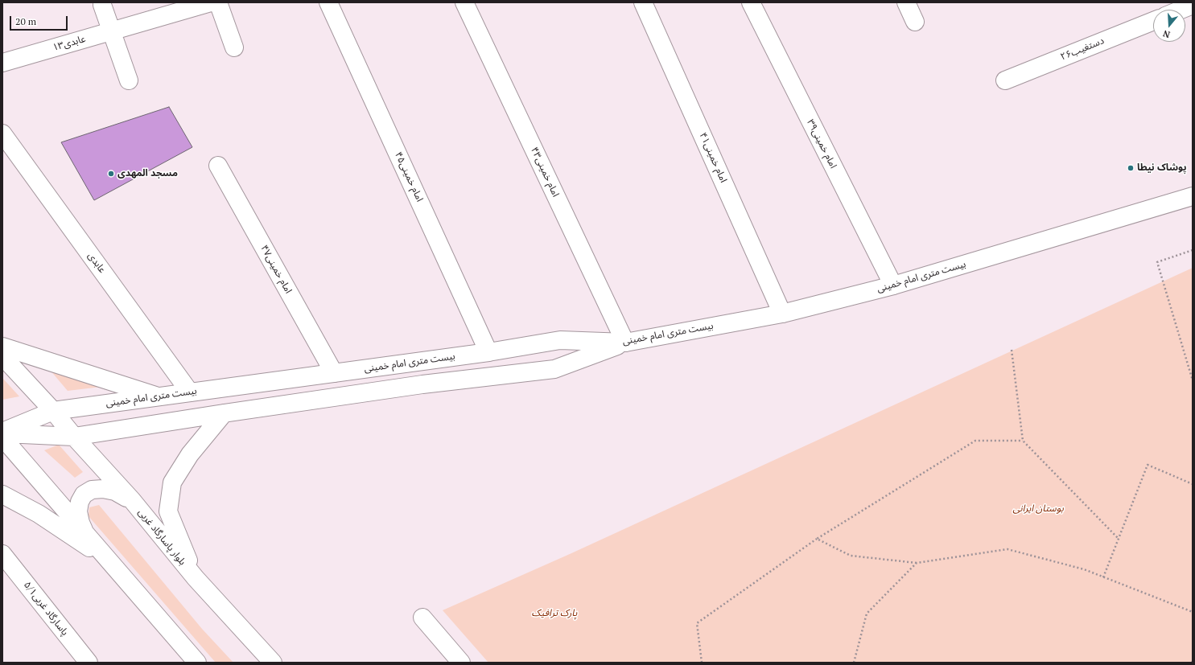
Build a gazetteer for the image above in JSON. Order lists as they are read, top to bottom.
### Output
{
  "streets": {
    "main road": [
      "عابدی۱۳",
      "دستغیب۲۶",
      "امام خمینی۳۹",
      "امام خمینی۴۱",
      "امام خمینی۴۳",
      "امام خمینی۴۵",
      "عابدی",
      "امام خمینی۴۷",
      "بیست متری امام خمینی",
      "بلوار پاسارگاد غربی",
      "پاسارگاد غربی۵/۱"
    ]
  },
  "crossings": [
    ["امام خمینی۳۹", "بیست متری امام خمینی"],
    ["امام خمینی۴۱", "بیست متری امام خمینی"],
    ["امام خمینی۴۳", "بیست متری امام خمینی"],
    ["امام خمینی۴۵", "بیست متری امام خمینی"],
    ["عابدی", "بیست متری امام خمینی"],
    ["امام خمینی۴۷", "بیست متری امام خمینی"],
    ["بیست متری امام خمینی", "بلوار پاسارگاد غربی"]
  ],
  "parks": ["بوستان ایرانی", "پارک ترافیک"],
  "places": ["پوشاک نیطا", "مسجد المهدی"],
  "scale_bar": "20 m",
  "north": "bottom"
}
